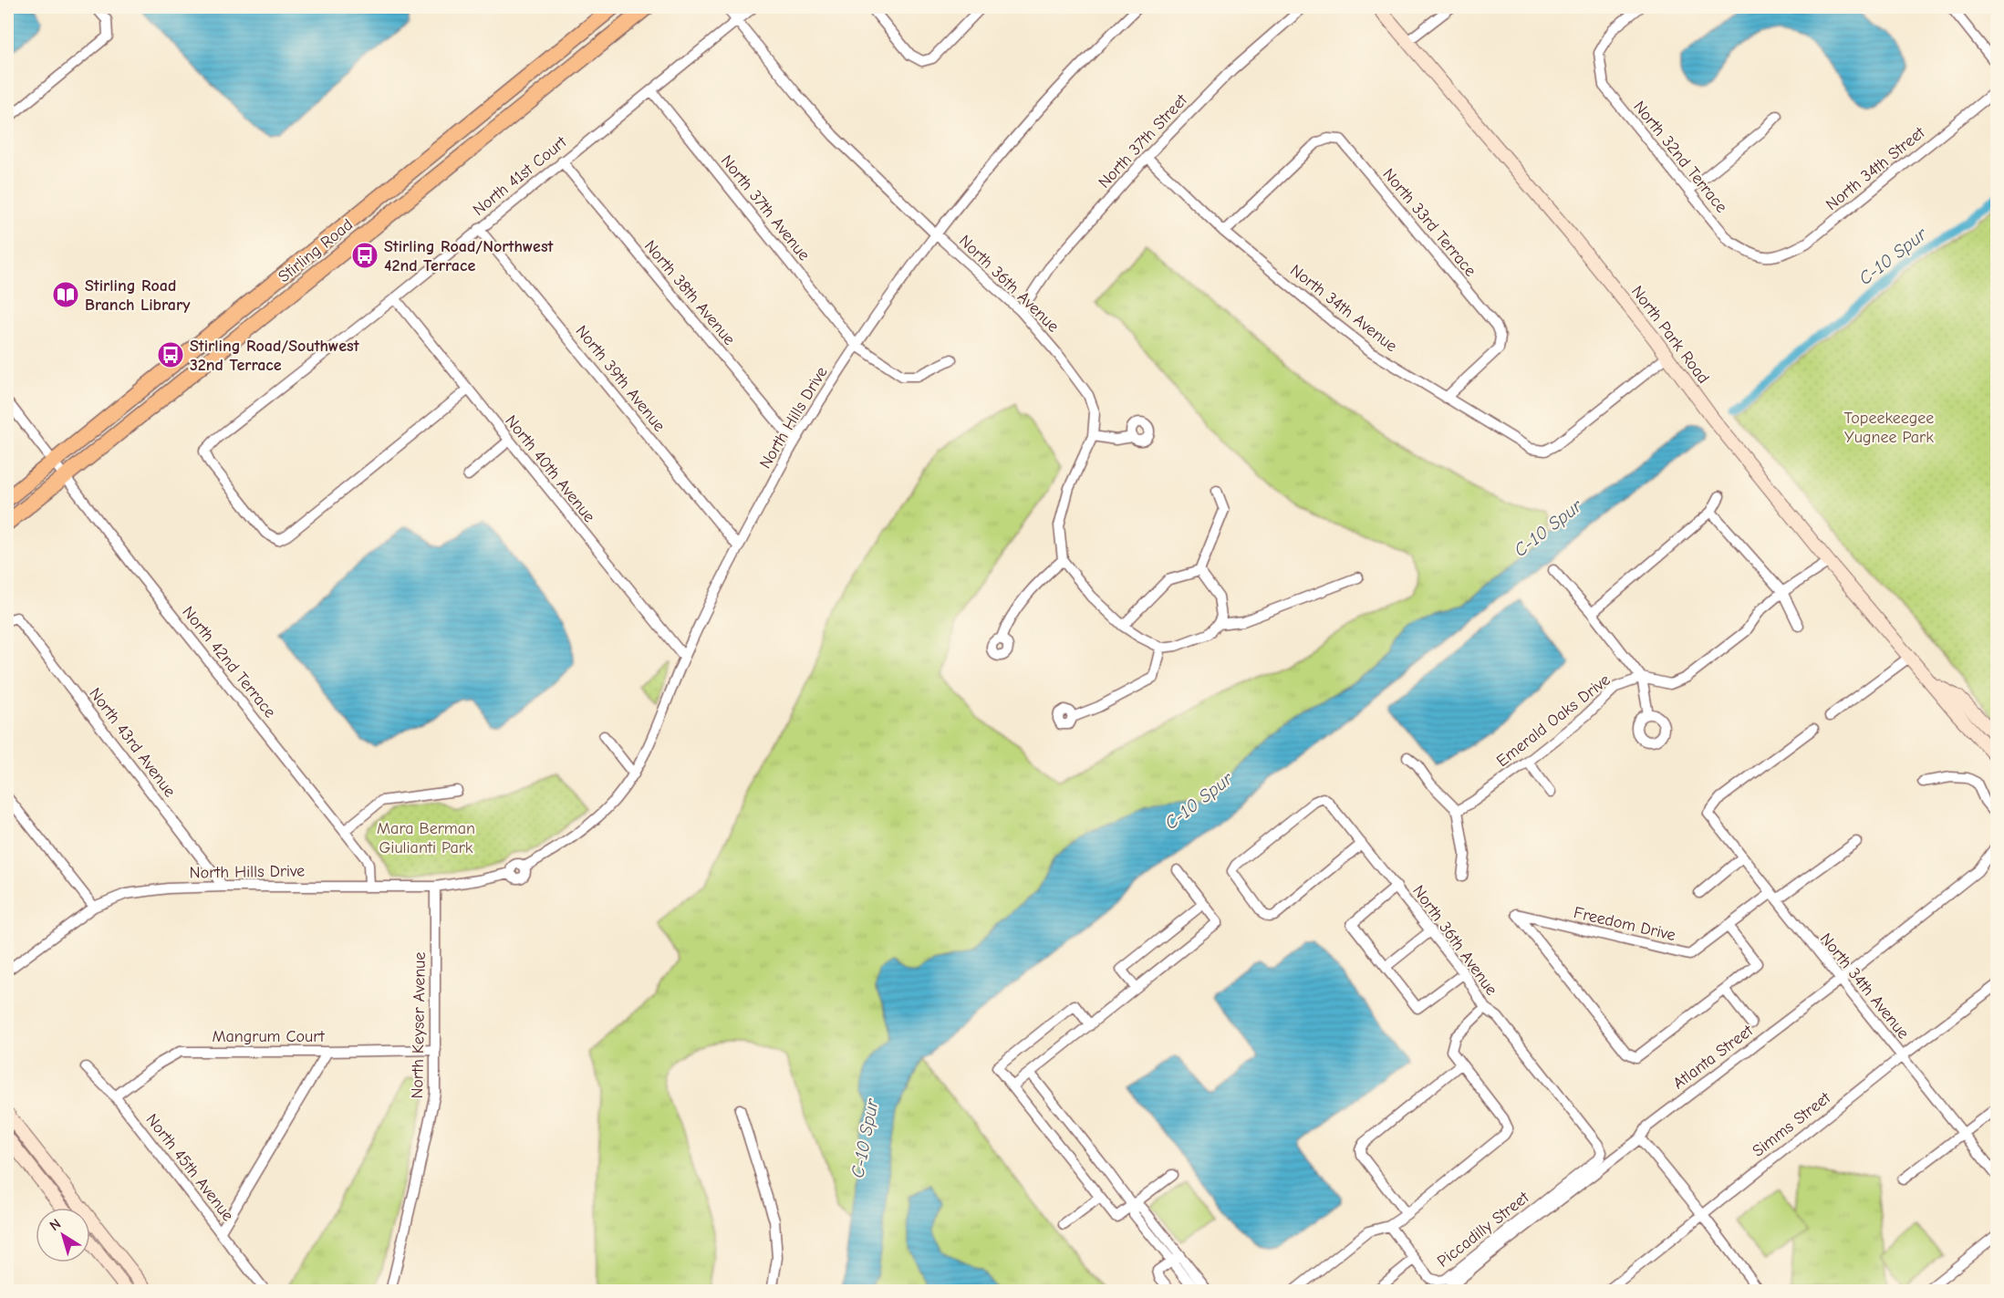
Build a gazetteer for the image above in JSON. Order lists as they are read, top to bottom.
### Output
{
  "streets": {
    "main road": ["Stirling Road"],
    "street": [
      "North 37th Street",
      "North 32nd Terrace",
      "North 34th Street",
      "North 41st Court",
      "North 37th Avenue",
      "North 33rd Terrace",
      "North 36th Avenue",
      "North 38th Avenue",
      "North 34th Avenue",
      "North Park Road",
      "North 39th Avenue",
      "North Hills Drive",
      "North 40th Avenue",
      "North 42nd Terrace",
      "Emerald Oaks Drive",
      "North 43rd Avenue",
      "Freedom Drive",
      "North Keyser Avenue",
      "Mangrum Court",
      "Atlanta Street",
      "Simms Street",
      "North 45th Avenue",
      "Piccadilly Street"
    ]
  },
  "crossings": [
    ["North 37th Street", "North 36th Avenue"],
    ["North 37th Street", "North 34th Avenue"],
    ["North 32nd Terrace", "North 34th Street"],
    ["North 41st Court", "North 37th Avenue"],
    ["North 41st Court", "North 36th Avenue"],
    ["North 41st Court", "North 38th Avenue"],
    ["North 41st Court", "North 39th Avenue"],
    ["North 41st Court", "North 40th Avenue"],
    ["North 37th Avenue", "North Hills Drive"],
    ["North 33rd Terrace", "North 34th Avenue"],
    ["Stirling Road", "North 42nd Terrace"],
    ["North 36th Avenue", "North Hills Drive"],
    ["North 36th Avenue", "Piccadilly Street"],
    ["North 38th Avenue", "North Hills Drive"],
    ["North 34th Avenue", "North Park Road"],
    ["North 34th Avenue", "Freedom Drive"],
    ["North 34th Avenue", "Atlanta Street"],
    ["North 34th Avenue", "Simms Street"],
    ["North 39th Avenue", "North Hills Drive"],
    ["North Hills Drive", "North 40th Avenue"],
    ["North Hills Drive", "North 42nd Terrace"],
    ["North Hills Drive", "North 43rd Avenue"],
    ["North Hills Drive", "North Keyser Avenue"],
    ["North Keyser Avenue", "Mangrum Court"],
    ["Mangrum Court", "North 45th Avenue"]
  ],
  "water": ["C-10 Spur"],
  "parks": ["Topeekeegee Yugnee Park", "Mara Berman Giulianti Park"],
  "places": {
    "bus stop": ["Stirling Road/Northwest 42nd Terrace", "Stirling Road/Southwest 32nd Terrace"],
    "library": ["Stirling Road Branch Library"]
  },
  "north": "top left"
}
